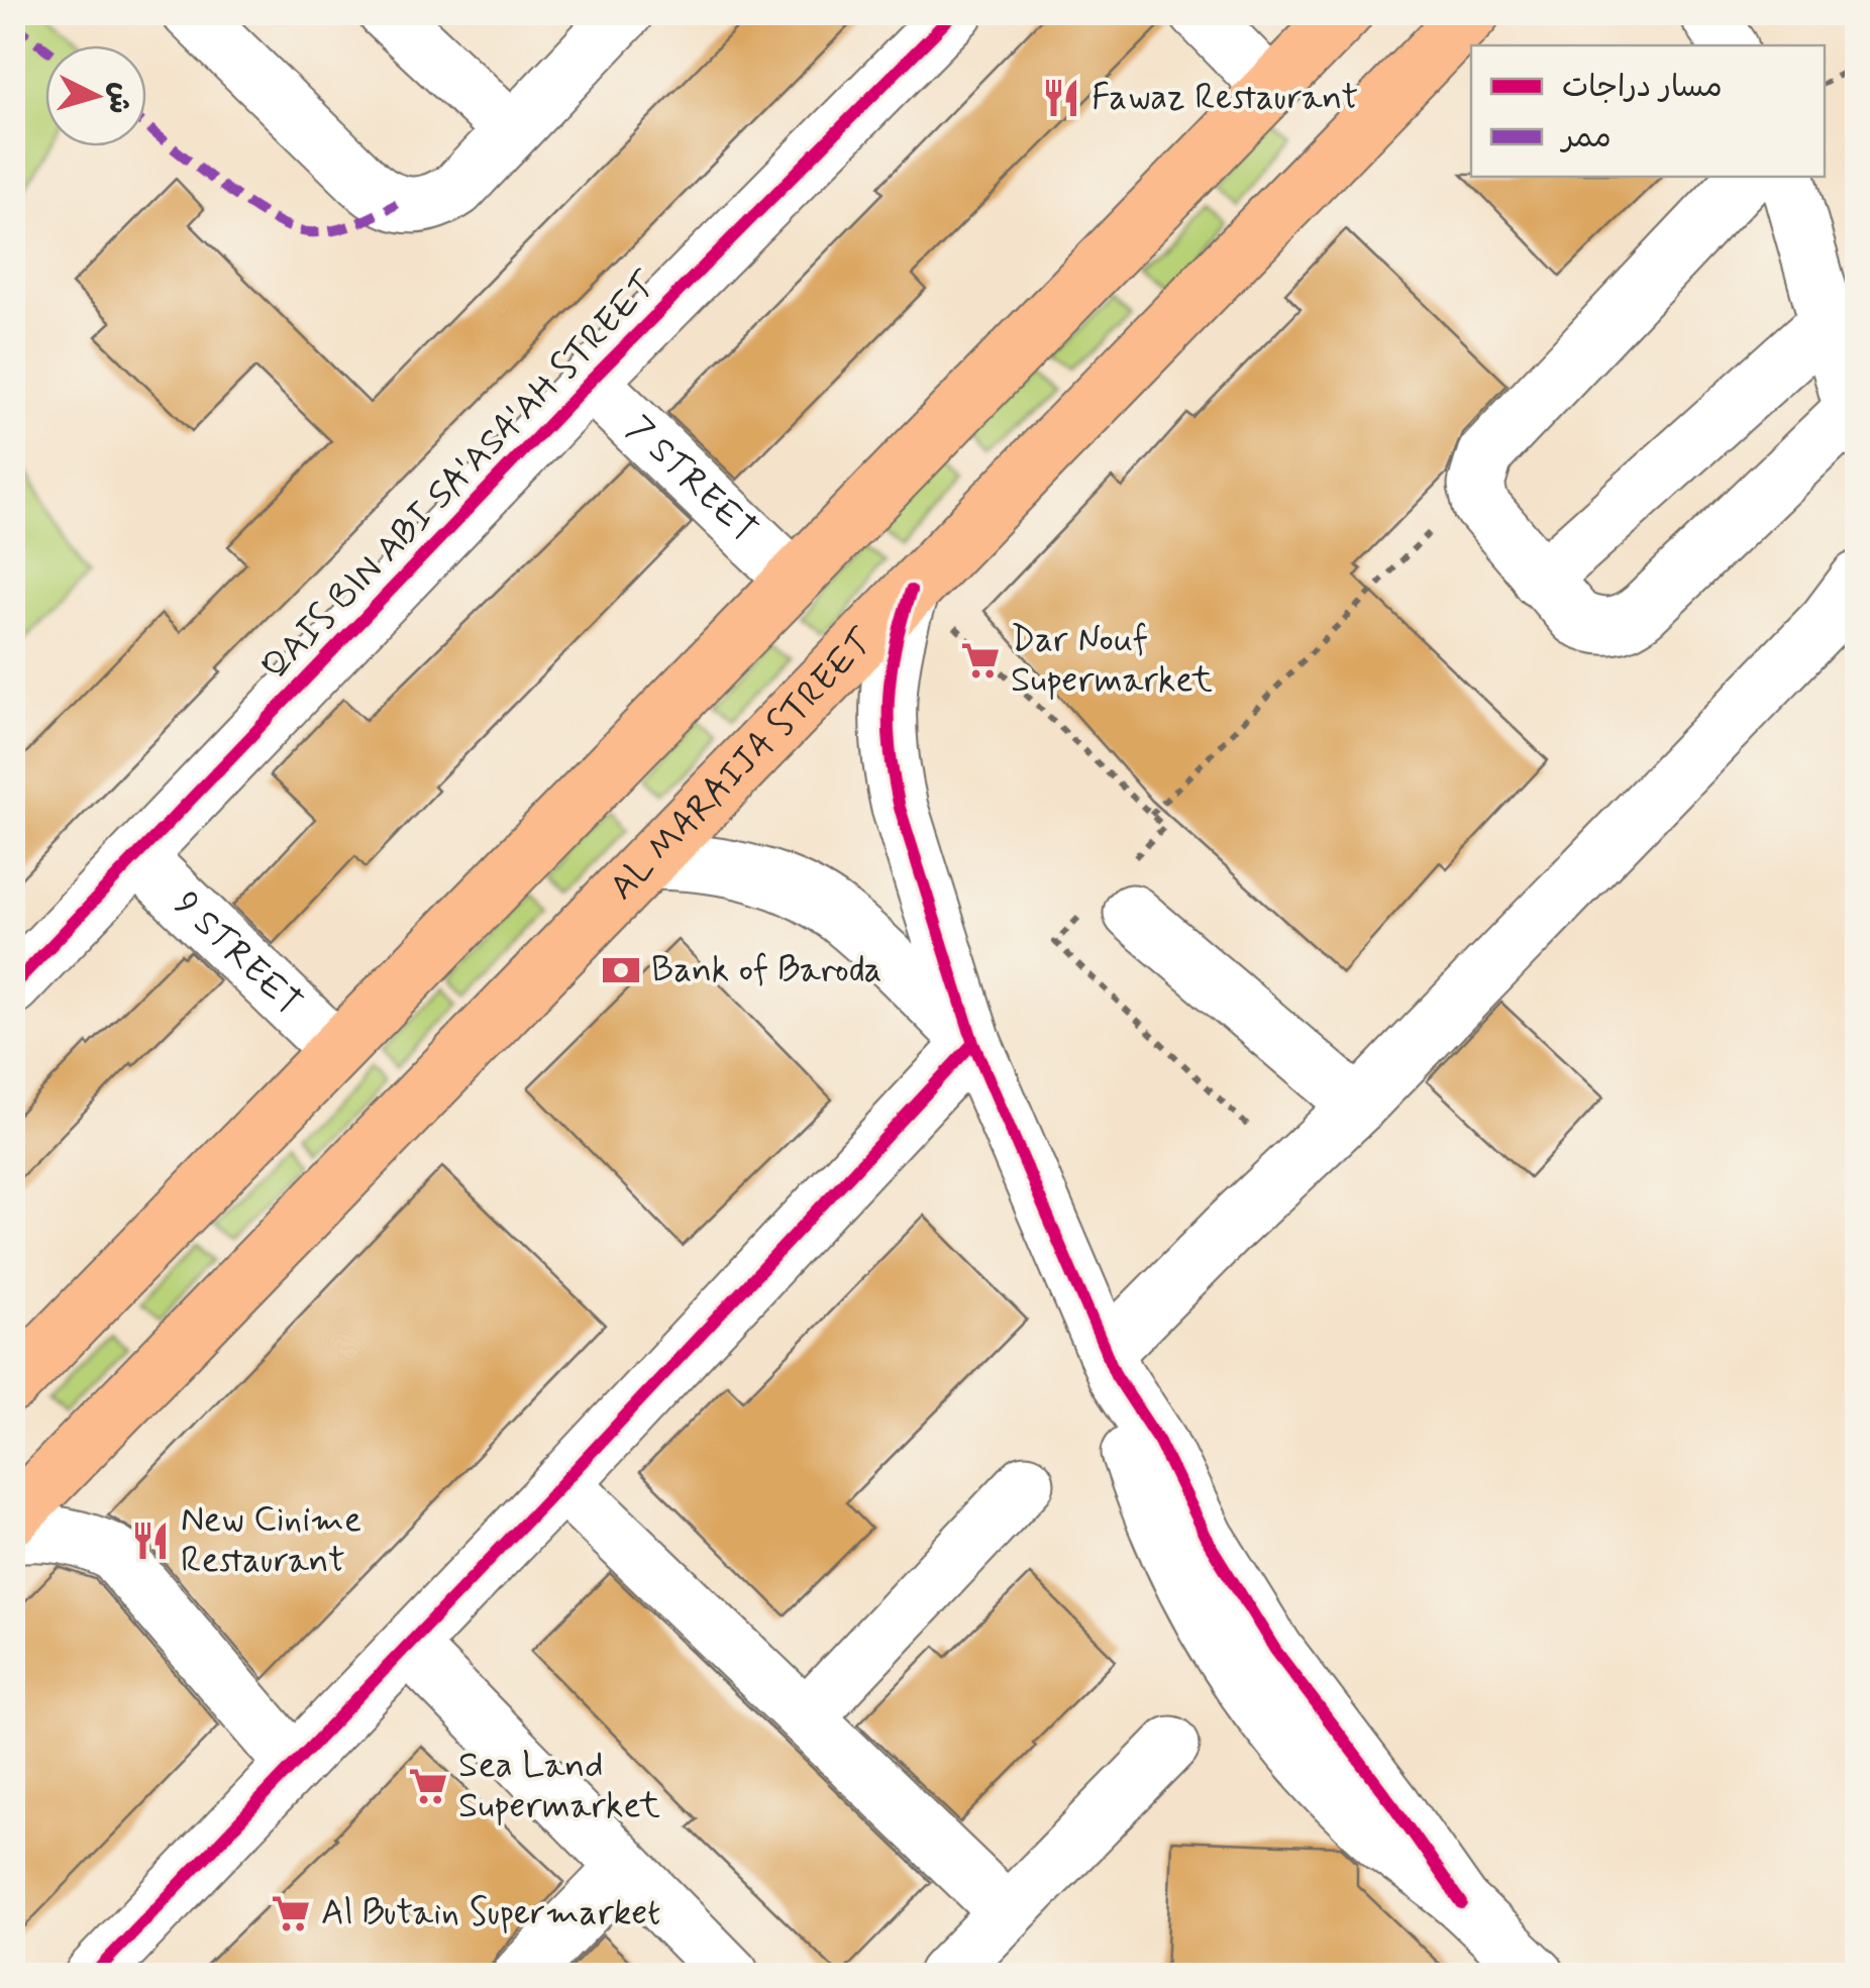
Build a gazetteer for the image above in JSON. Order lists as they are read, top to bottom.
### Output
{
  "streets": {
    "main road": ["AL MARAIJA STREET"],
    "street": ["QAIS BIN ABI SA'ASA'AH STREET", "7 STREET", "9 STREET"]
  },
  "crossings": [
    ["QAIS BIN ABI SA'ASA'AH STREET", "7 STREET"],
    ["QAIS BIN ABI SA'ASA'AH STREET", "9 STREET"]
  ],
  "places": {
    "restaurant": ["Fawaz Restaurant", "New Cinime Restaurant"],
    "supermarket": ["Dar Nouf Supermarket", "Sea Land Supermarket", "Al Butain Supermarket"],
    "bank": ["Bank of Baroda"]
  },
  "legend": ["مسار دراجات", "ممر"],
  "north": "right"
}
